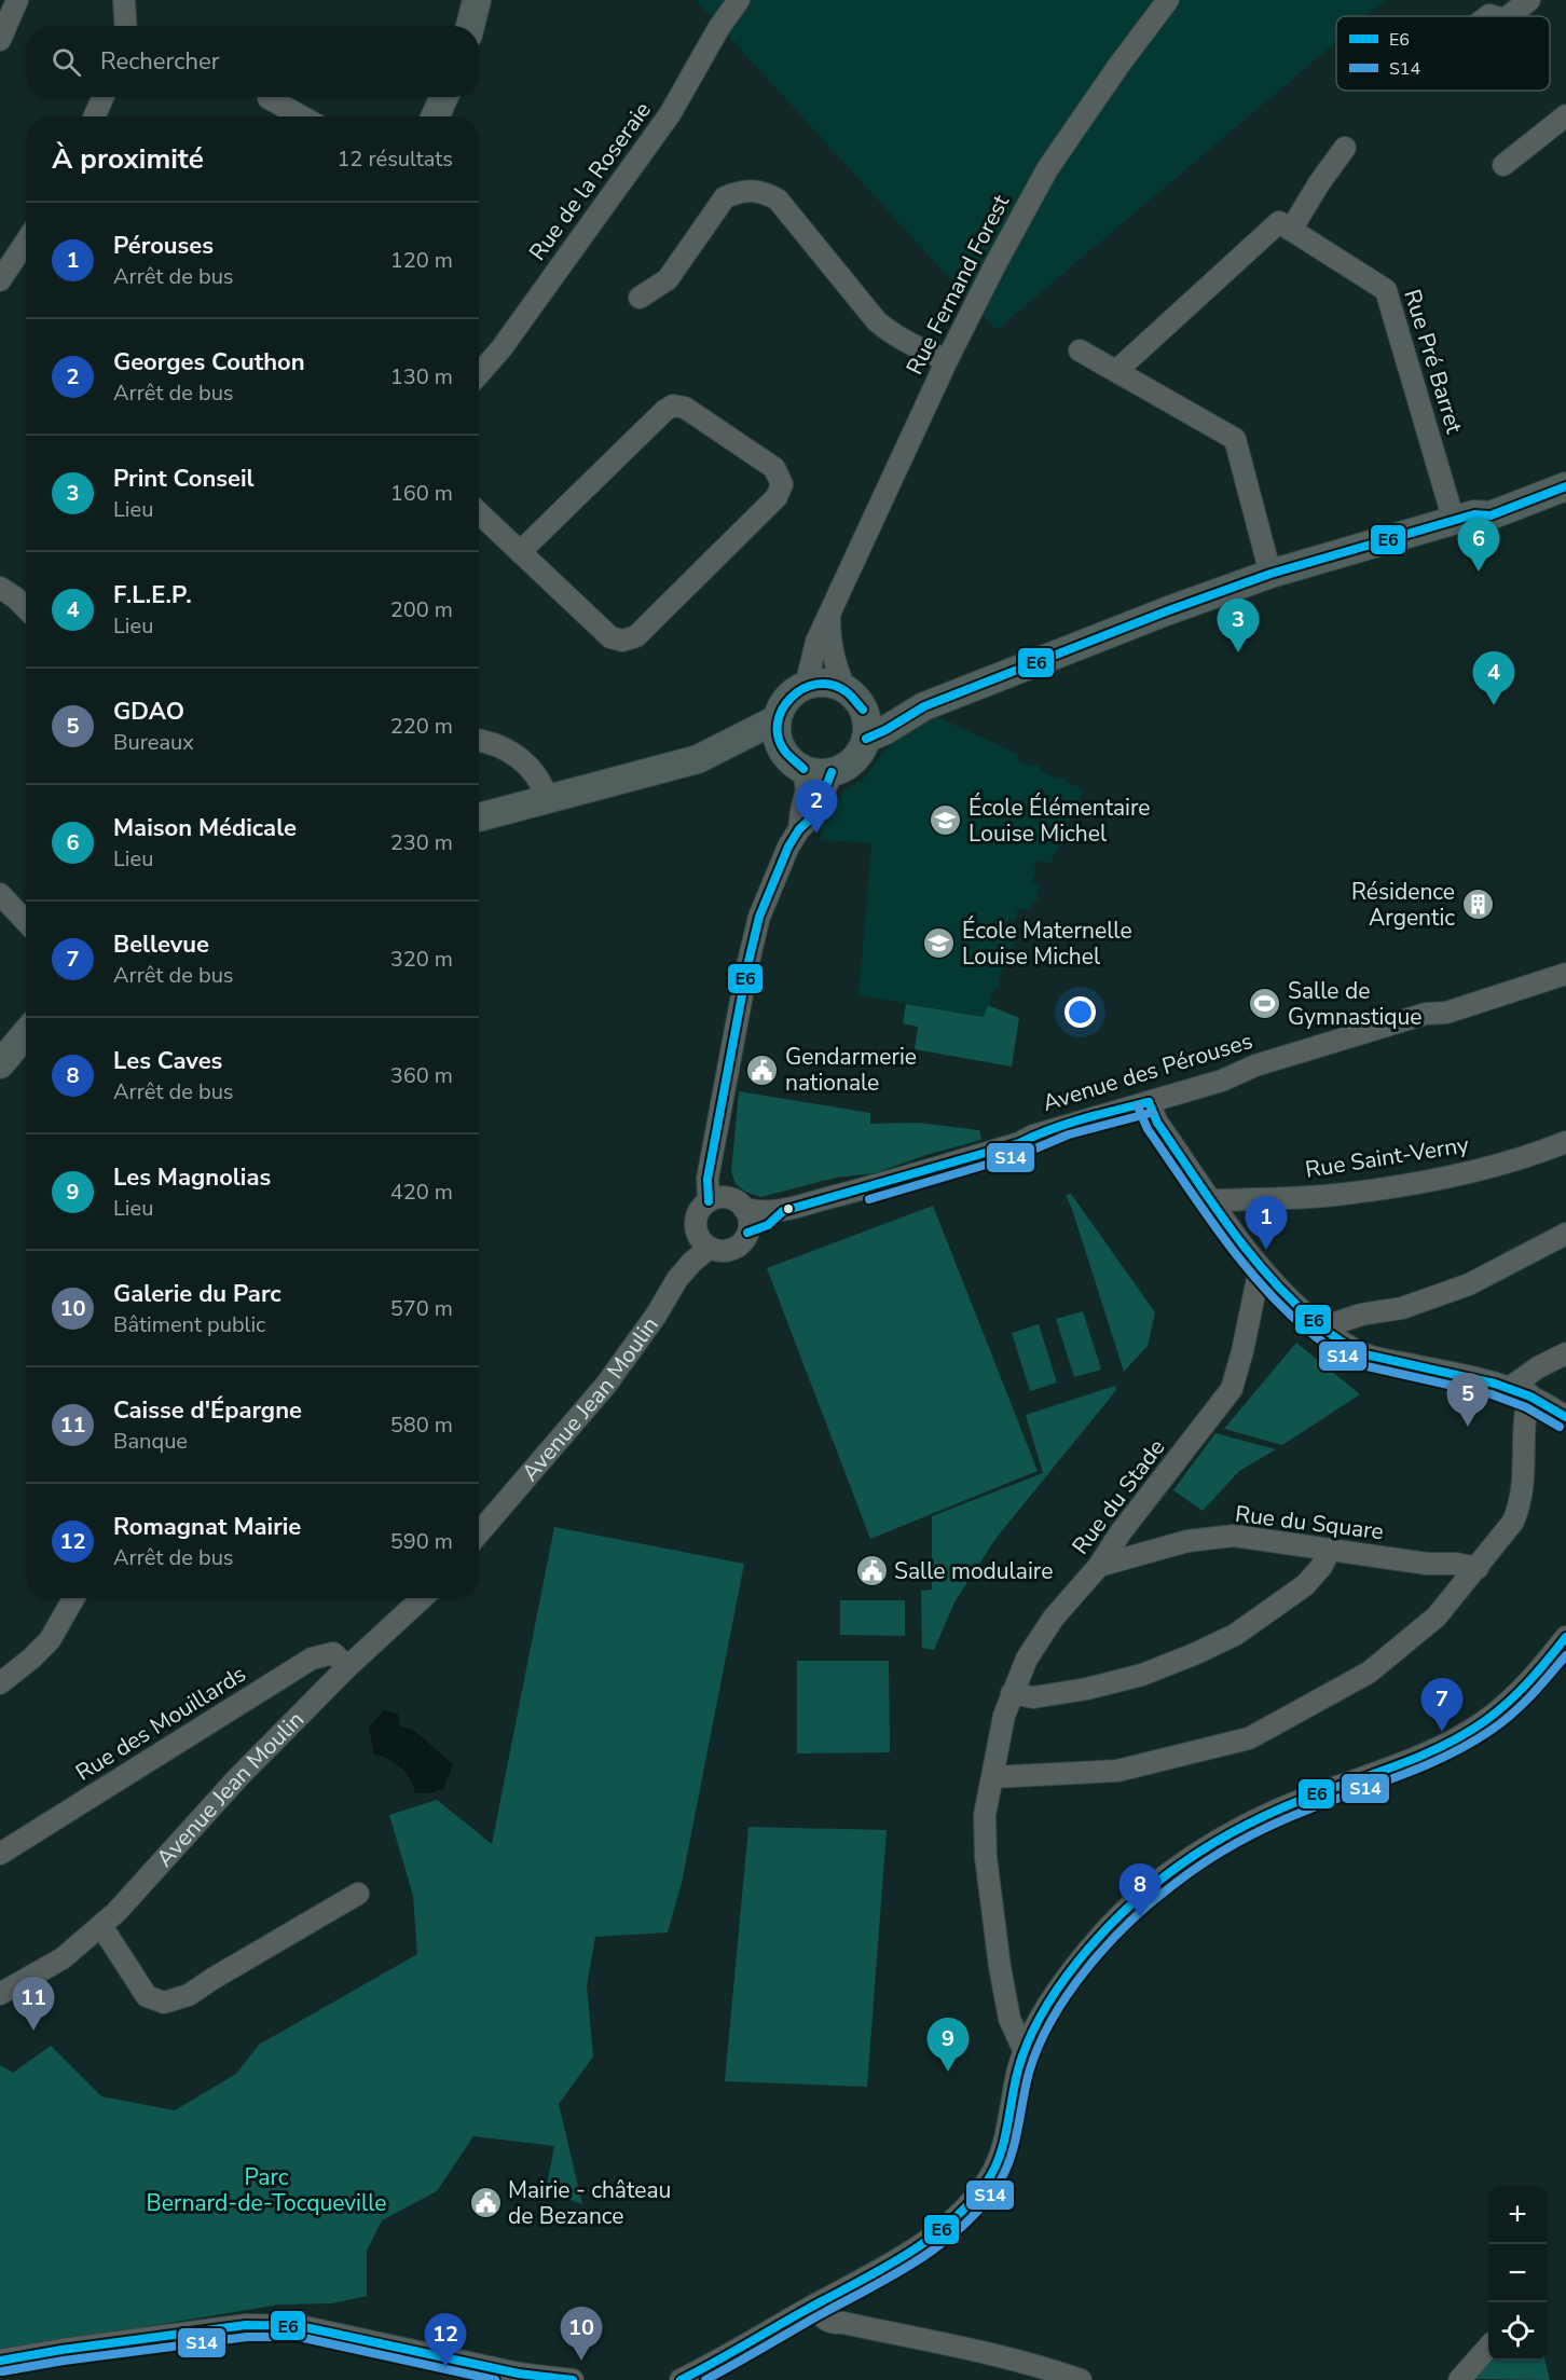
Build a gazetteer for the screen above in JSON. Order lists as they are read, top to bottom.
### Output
{
  "streets": {
    "street": [
      "Rue de la Roseraie",
      "Rue Fernand Forest",
      "Rue Pré Barret",
      "Avenue des Pérouses",
      "Rue Saint-Verny",
      "Avenue Jean Moulin",
      "Rue du Stade",
      "Rue du Square",
      "Rue des Mouillards"
    ]
  },
  "crossings": [
    ["Avenue des Pérouses", "Avenue Jean Moulin"],
    ["Avenue Jean Moulin", "Rue des Mouillards"],
    ["Rue du Stade", "Rue du Square"]
  ],
  "parks": ["Parc Bernard-de-Tocqueville"],
  "places": {
    "school or university": ["École Élémentaire Louise Michel", "École Maternelle Louise Michel"],
    "building": ["Résidence Argentic"],
    "sports": ["Salle de Gymnastique"],
    "public building": ["Gendarmerie nationale", "Salle modulaire", "Mairie - château de Bezance"]
  },
  "lines": ["transit line E6", "transit line S14"],
  "legend": ["E6", "S14"],
  "page": {
    "search": "Rechercher",
    "heading": ["À proximité", "12 résultats"],
    "list": [
      {
        "mark": "1",
        "name": "Pérouses",
        "note": "Arrêt de bus",
        "value": "120 m"
      },
      {
        "mark": "2",
        "name": "Georges Couthon",
        "note": "Arrêt de bus",
        "value": "130 m"
      },
      {
        "mark": "3",
        "name": "Print Conseil",
        "note": "Lieu",
        "value": "160 m"
      },
      {
        "mark": "4",
        "name": "F.L.E.P.",
        "note": "Lieu",
        "value": "200 m"
      },
      {
        "mark": "5",
        "name": "GDAO",
        "note": "Bureaux",
        "value": "220 m"
      },
      {
        "mark": "6",
        "name": "Maison Médicale",
        "note": "Lieu",
        "value": "230 m"
      },
      {
        "mark": "7",
        "name": "Bellevue",
        "note": "Arrêt de bus",
        "value": "320 m"
      },
      {
        "mark": "8",
        "name": "Les Caves",
        "note": "Arrêt de bus",
        "value": "360 m"
      },
      {
        "mark": "9",
        "name": "Les Magnolias",
        "note": "Lieu",
        "value": "420 m"
      },
      {
        "mark": "10",
        "name": "Galerie du Parc",
        "note": "Bâtiment public",
        "value": "570 m"
      },
      {
        "mark": "11",
        "name": "Caisse d'Épargne",
        "note": "Banque",
        "value": "580 m"
      },
      {
        "mark": "12",
        "name": "Romagnat Mairie",
        "note": "Arrêt de bus",
        "value": "590 m"
      }
    ],
    "pins": [
      "6",
      "3",
      "4",
      "2",
      "1",
      "5",
      "7",
      "8",
      "11",
      "9",
      "10",
      "12"
    ],
    "map_buttons": ["+", "−"]
  }
}
